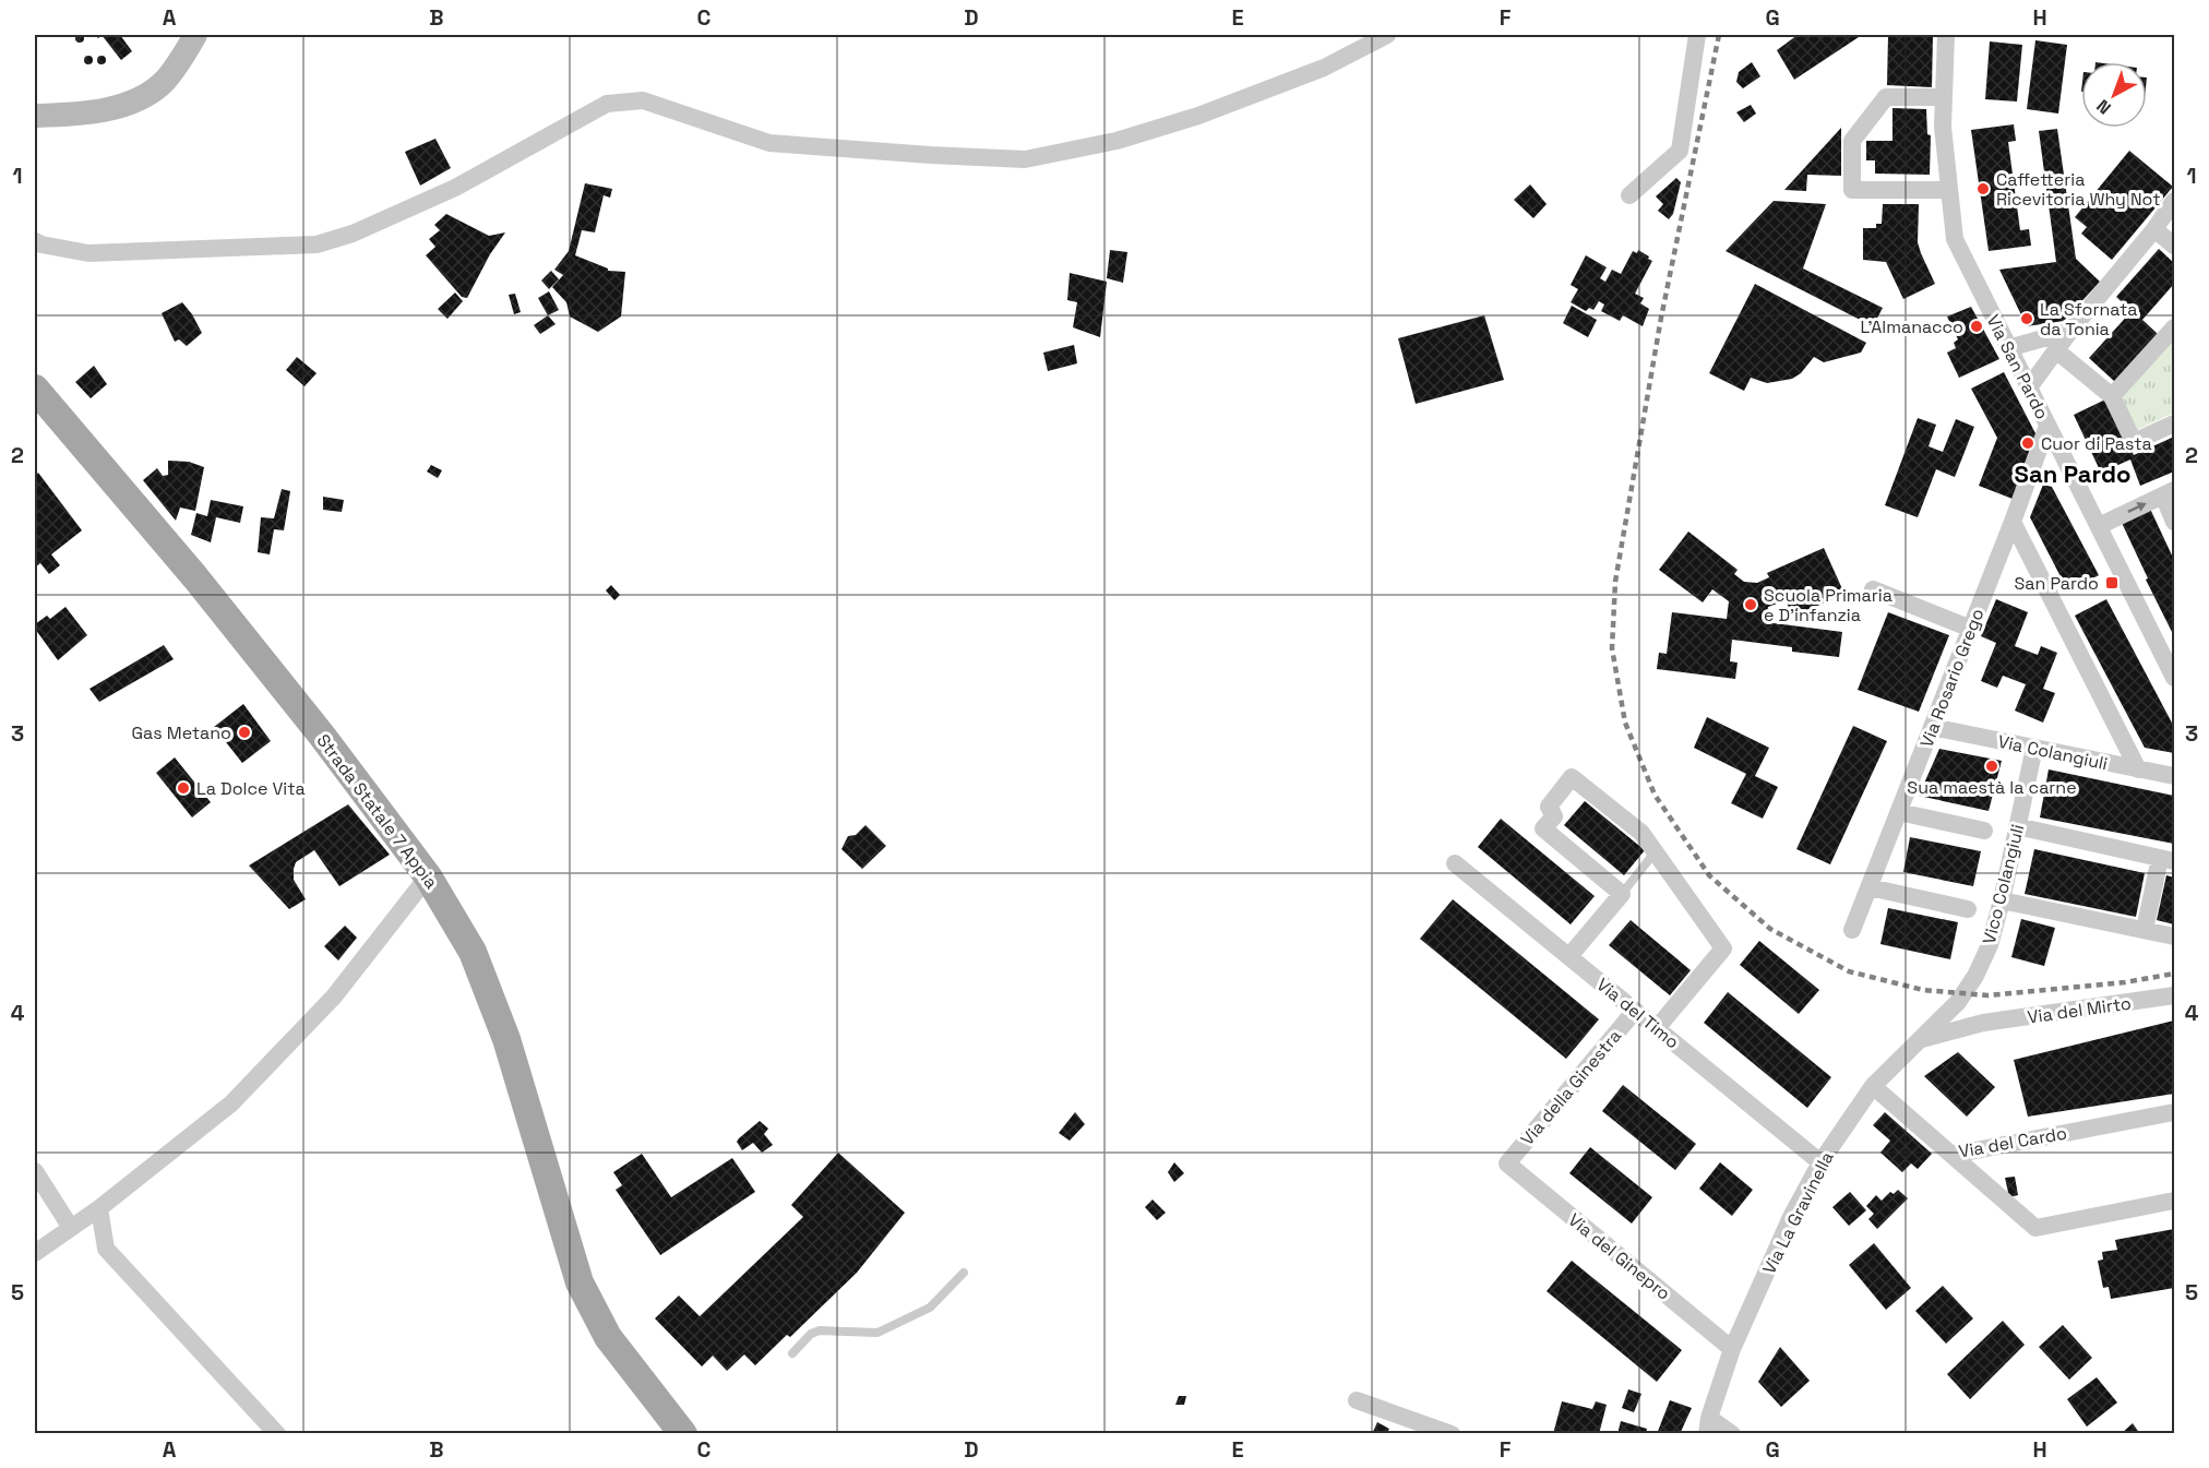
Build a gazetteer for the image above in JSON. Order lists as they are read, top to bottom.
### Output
{
  "streets": {
    "main road": ["Strada Statale 7 Appia"],
    "street": [
      "Via San Pardo",
      "Via Rosario Grego",
      "Via Colangiuli",
      "Vico Colangiuli",
      "Via del Mirto",
      "Via del Timo",
      "Via della Ginestra",
      "Via del Cardo",
      "Via La Gravinella",
      "Via del Ginepro"
    ]
  },
  "crossings": [
    ["Via San Pardo", "Via Rosario Grego"],
    ["Via Rosario Grego", "Via Colangiuli"],
    ["Via Colangiuli", "Vico Colangiuli"],
    ["Vico Colangiuli", "Via La Gravinella"],
    ["Via del Mirto", "Via La Gravinella"],
    ["Via del Timo", "Via della Ginestra"],
    ["Via del Timo", "Via La Gravinella"],
    ["Via della Ginestra", "Via del Ginepro"],
    ["Via del Cardo", "Via La Gravinella"],
    ["Via La Gravinella", "Via del Ginepro"]
  ],
  "districts": ["San Pardo"],
  "places": {
    "other": [
      "Caffetteria Ricevitoria Why Not",
      "La Sfornata da Tonia",
      "L'Almanacco",
      "Cuor di Pasta",
      "Scuola Primaria e D'infanzia",
      "Gas Metano",
      "Sua maestà la carne",
      "La Dolce Vita"
    ],
    "transit": ["San Pardo"]
  },
  "north": "bottom left",
  "grid": {
    "columns": [
      "A",
      "B",
      "C",
      "D",
      "E",
      "F",
      "G",
      "H"
    ],
    "rows": [
      "1",
      "2",
      "3",
      "4",
      "5"
    ]
  }
}
